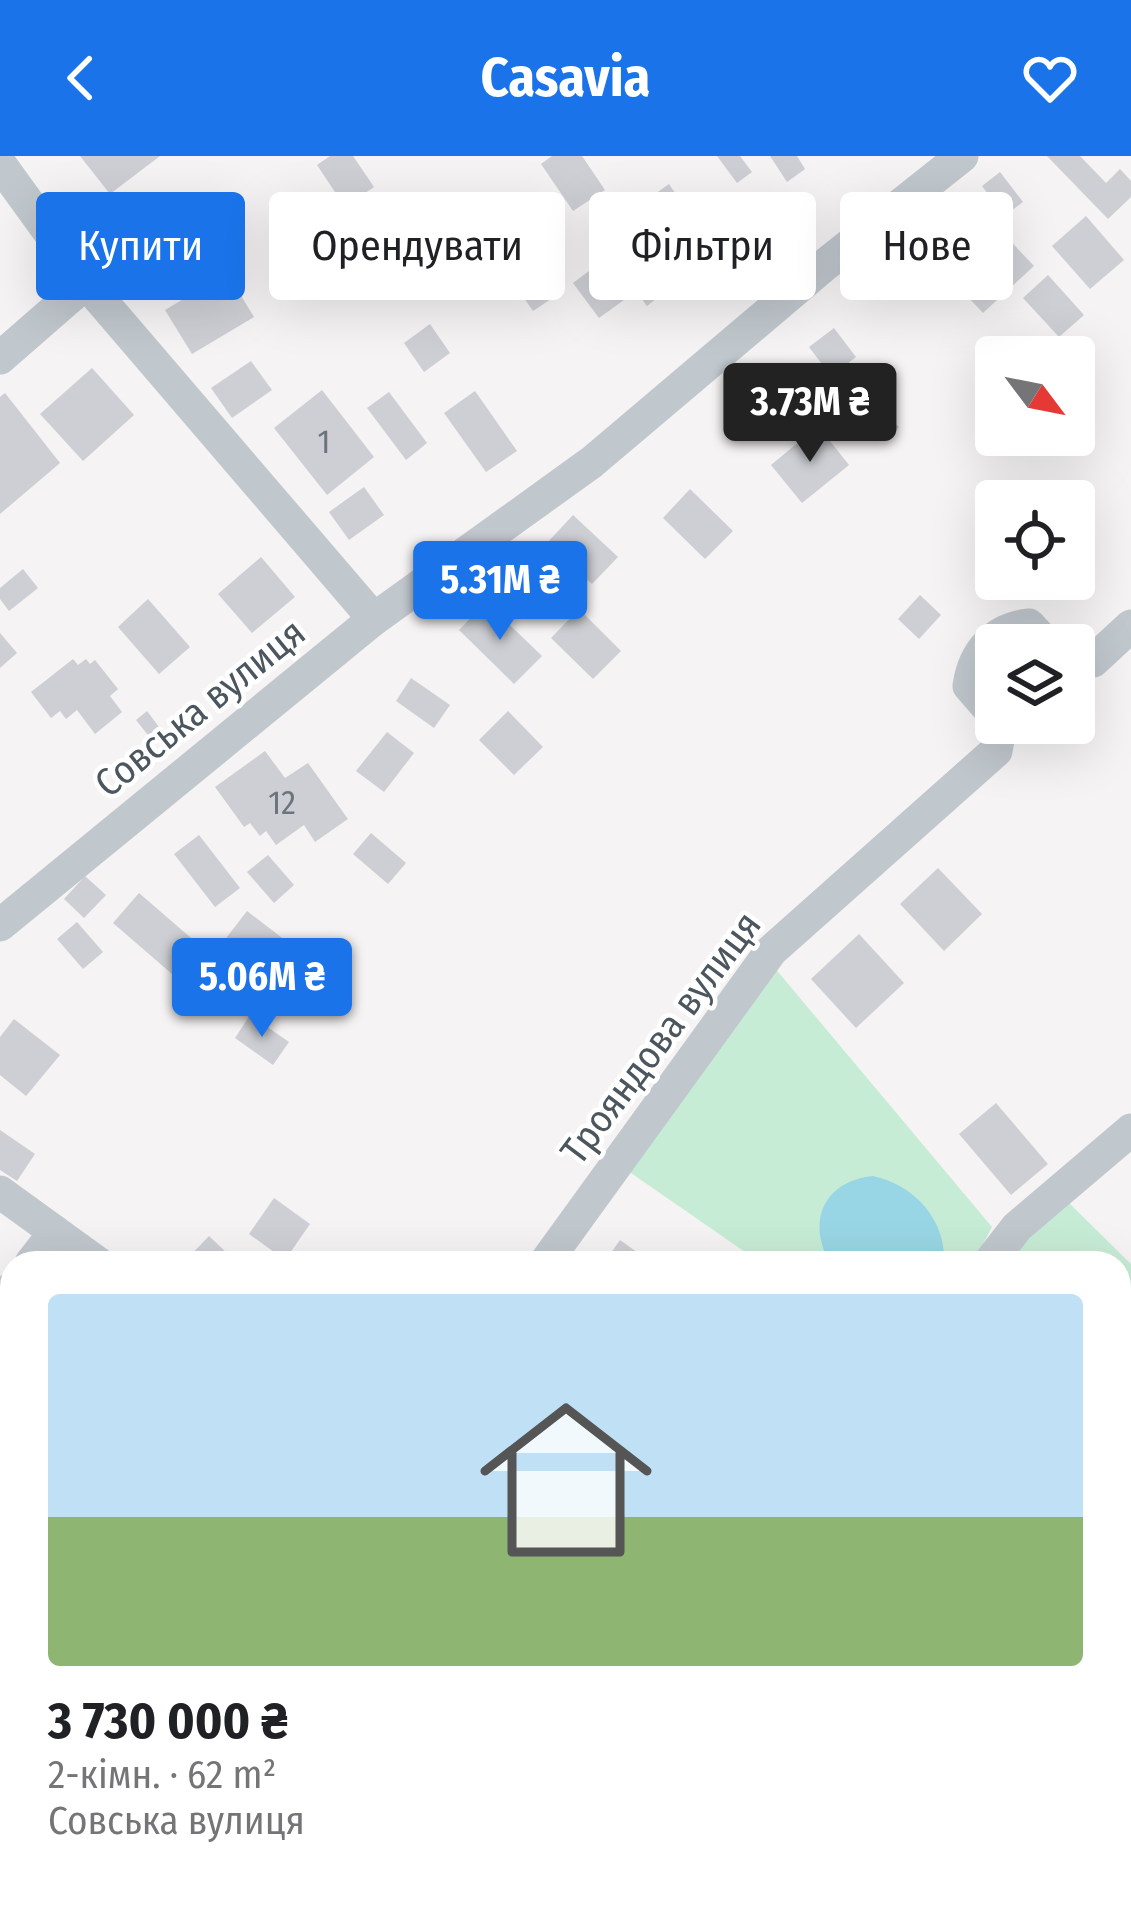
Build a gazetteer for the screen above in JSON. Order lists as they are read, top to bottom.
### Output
{
  "streets": {
    "street": ["Совська вулиця", "Трояндова вулиця"]
  },
  "house_numbers": ["1", "12"],
  "north": "bottom right",
  "page": {
    "header": "Casavia",
    "chip": [
      "Купити",
      "Орендувати",
      "Фільтри",
      "Нове"
    ],
    "price": ["3.73M ₴", "5.31M ₴", "5.06M ₴"],
    "list": [
      {
        "name": "3 730 000 ₴",
        "note": "2-кімн. · 62 m² · Совська вулиця"
      }
    ]
  }
}
